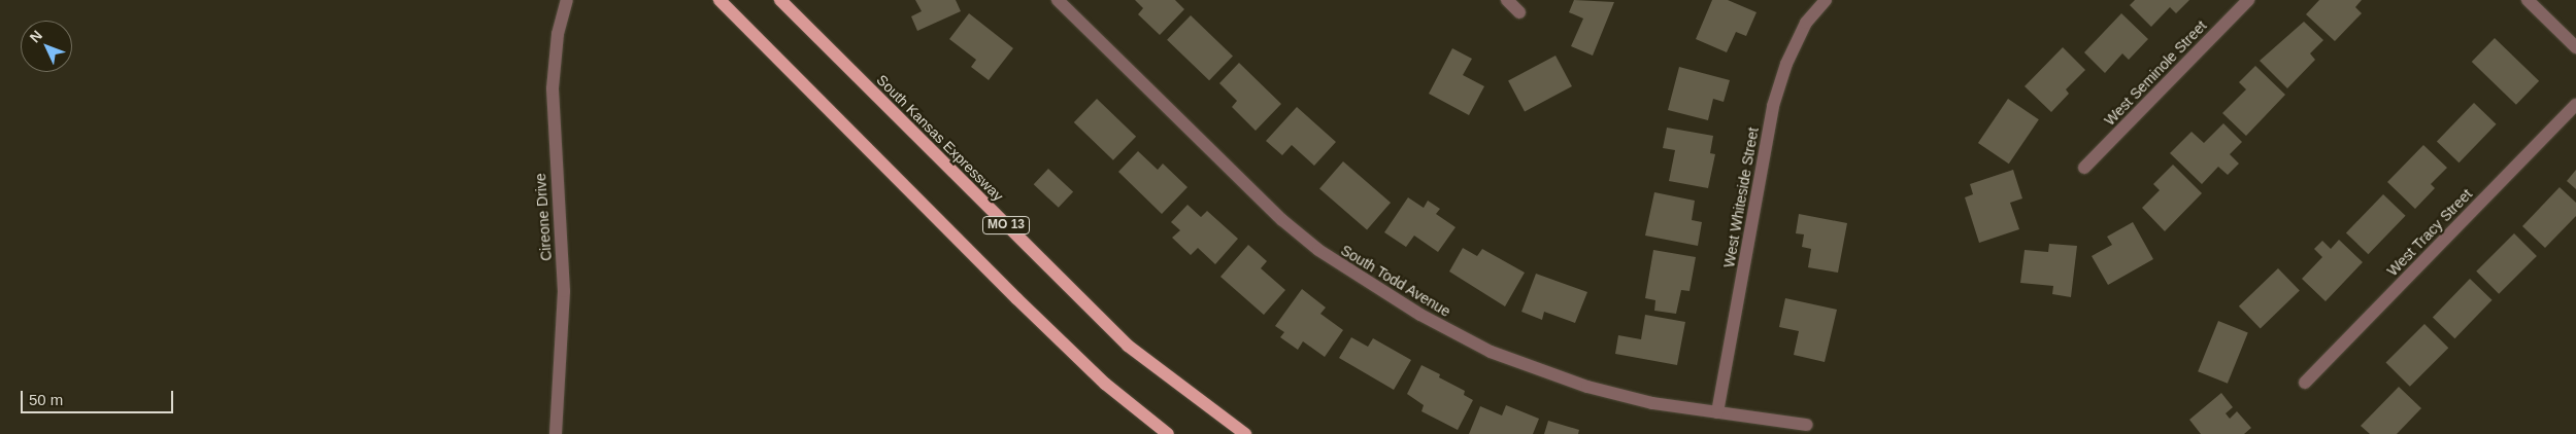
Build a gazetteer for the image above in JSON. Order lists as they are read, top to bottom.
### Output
{
  "streets": {
    "main road": ["South Kansas Expressway", "MO 13"],
    "street": [
      "West Seminole Street",
      "West Whiteside Street",
      "Cireone Drive",
      "West Tracy Street",
      "South Todd Avenue"
    ]
  },
  "crossings": [
    ["West Whiteside Street", "South Todd Avenue"]
  ],
  "scale_bar": "50 m",
  "north": "top left"
}
